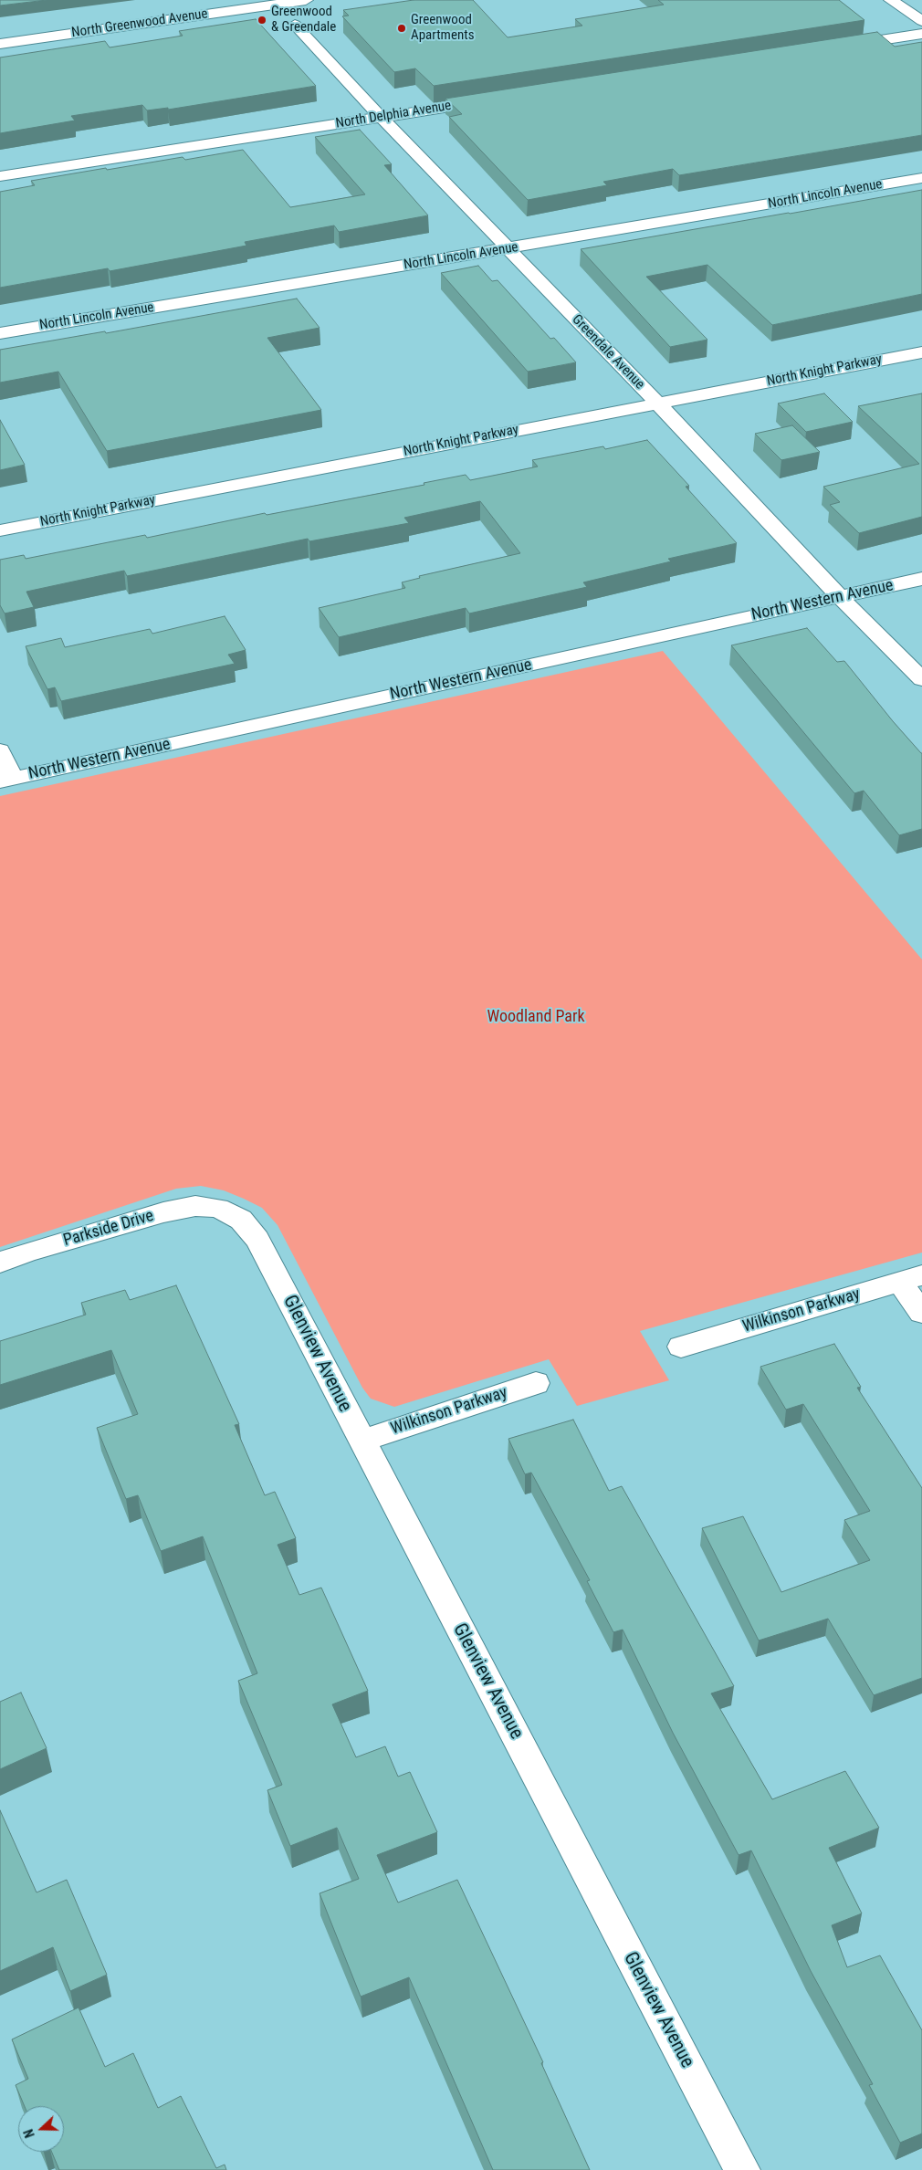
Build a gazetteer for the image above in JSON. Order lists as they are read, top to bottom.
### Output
{
  "streets": {
    "street": [
      "North Greenwood Avenue",
      "North Delphia Avenue",
      "North Lincoln Avenue",
      "Greendale Avenue",
      "North Knight Parkway",
      "North Western Avenue",
      "Parkside Drive",
      "Wilkinson Parkway",
      "Glenview Avenue"
    ]
  },
  "crossings": [
    ["North Delphia Avenue", "Greendale Avenue"],
    ["North Lincoln Avenue", "Greendale Avenue"],
    ["Greendale Avenue", "North Knight Parkway"],
    ["Greendale Avenue", "North Western Avenue"],
    ["Parkside Drive", "Glenview Avenue"],
    ["Wilkinson Parkway", "Glenview Avenue"]
  ],
  "parks": ["Woodland Park"],
  "places": ["Greenwood & Greendale", "Greenwood Apartments"],
  "north": "left"
}
